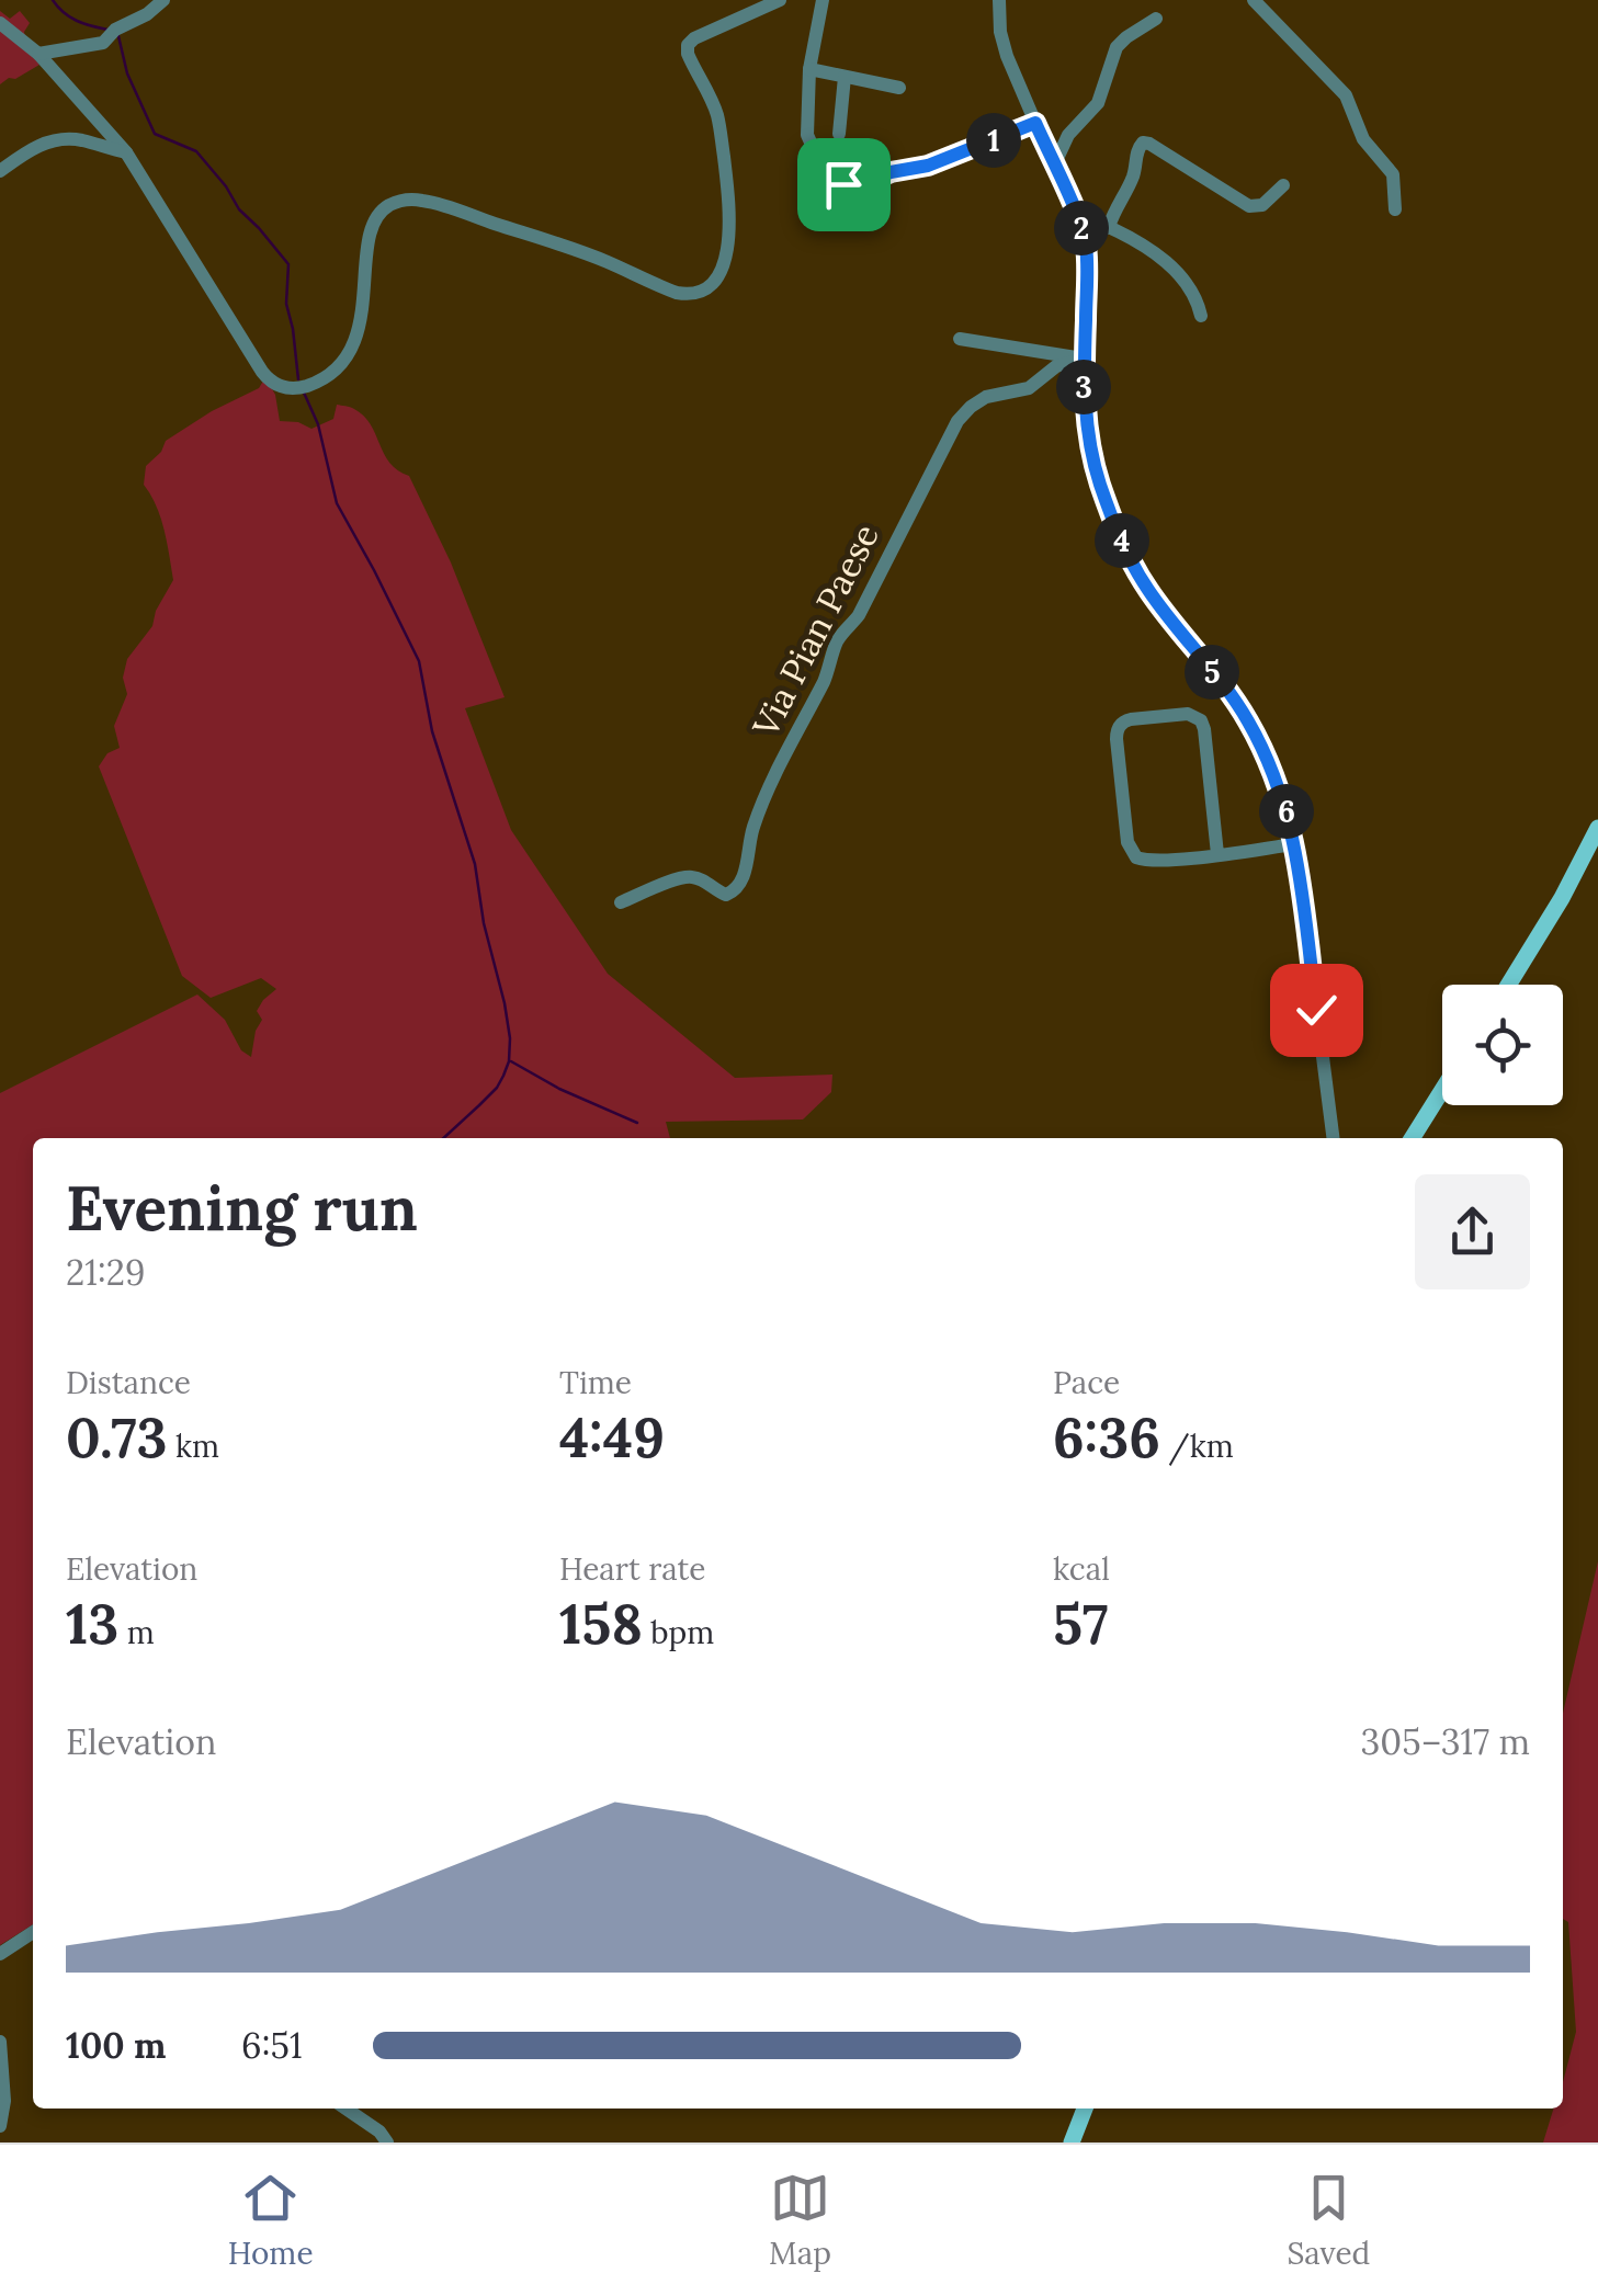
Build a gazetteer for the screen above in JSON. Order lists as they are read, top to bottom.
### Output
{
  "streets": {
    "street": ["Via Pian Paese"]
  },
  "page": {
    "pins": [
      "1",
      "2",
      "3",
      "4",
      "5",
      "6"
    ],
    "heading": ["Evening run", "21:29"],
    "stats": [
      ["Distance", "0.73 km"],
      ["Time", "4:49"],
      ["Pace", "6:36 /km"],
      ["Elevation", "13 m"],
      ["Heart rate", "158 bpm"],
      ["kcal", "57"]
    ],
    "chart": ["Elevation", "305–317 m"],
    "list": [
      {
        "name": "100 m",
        "note": "6:51"
      }
    ],
    "tabs": ["Home", "Map", "Saved"]
  }
}
